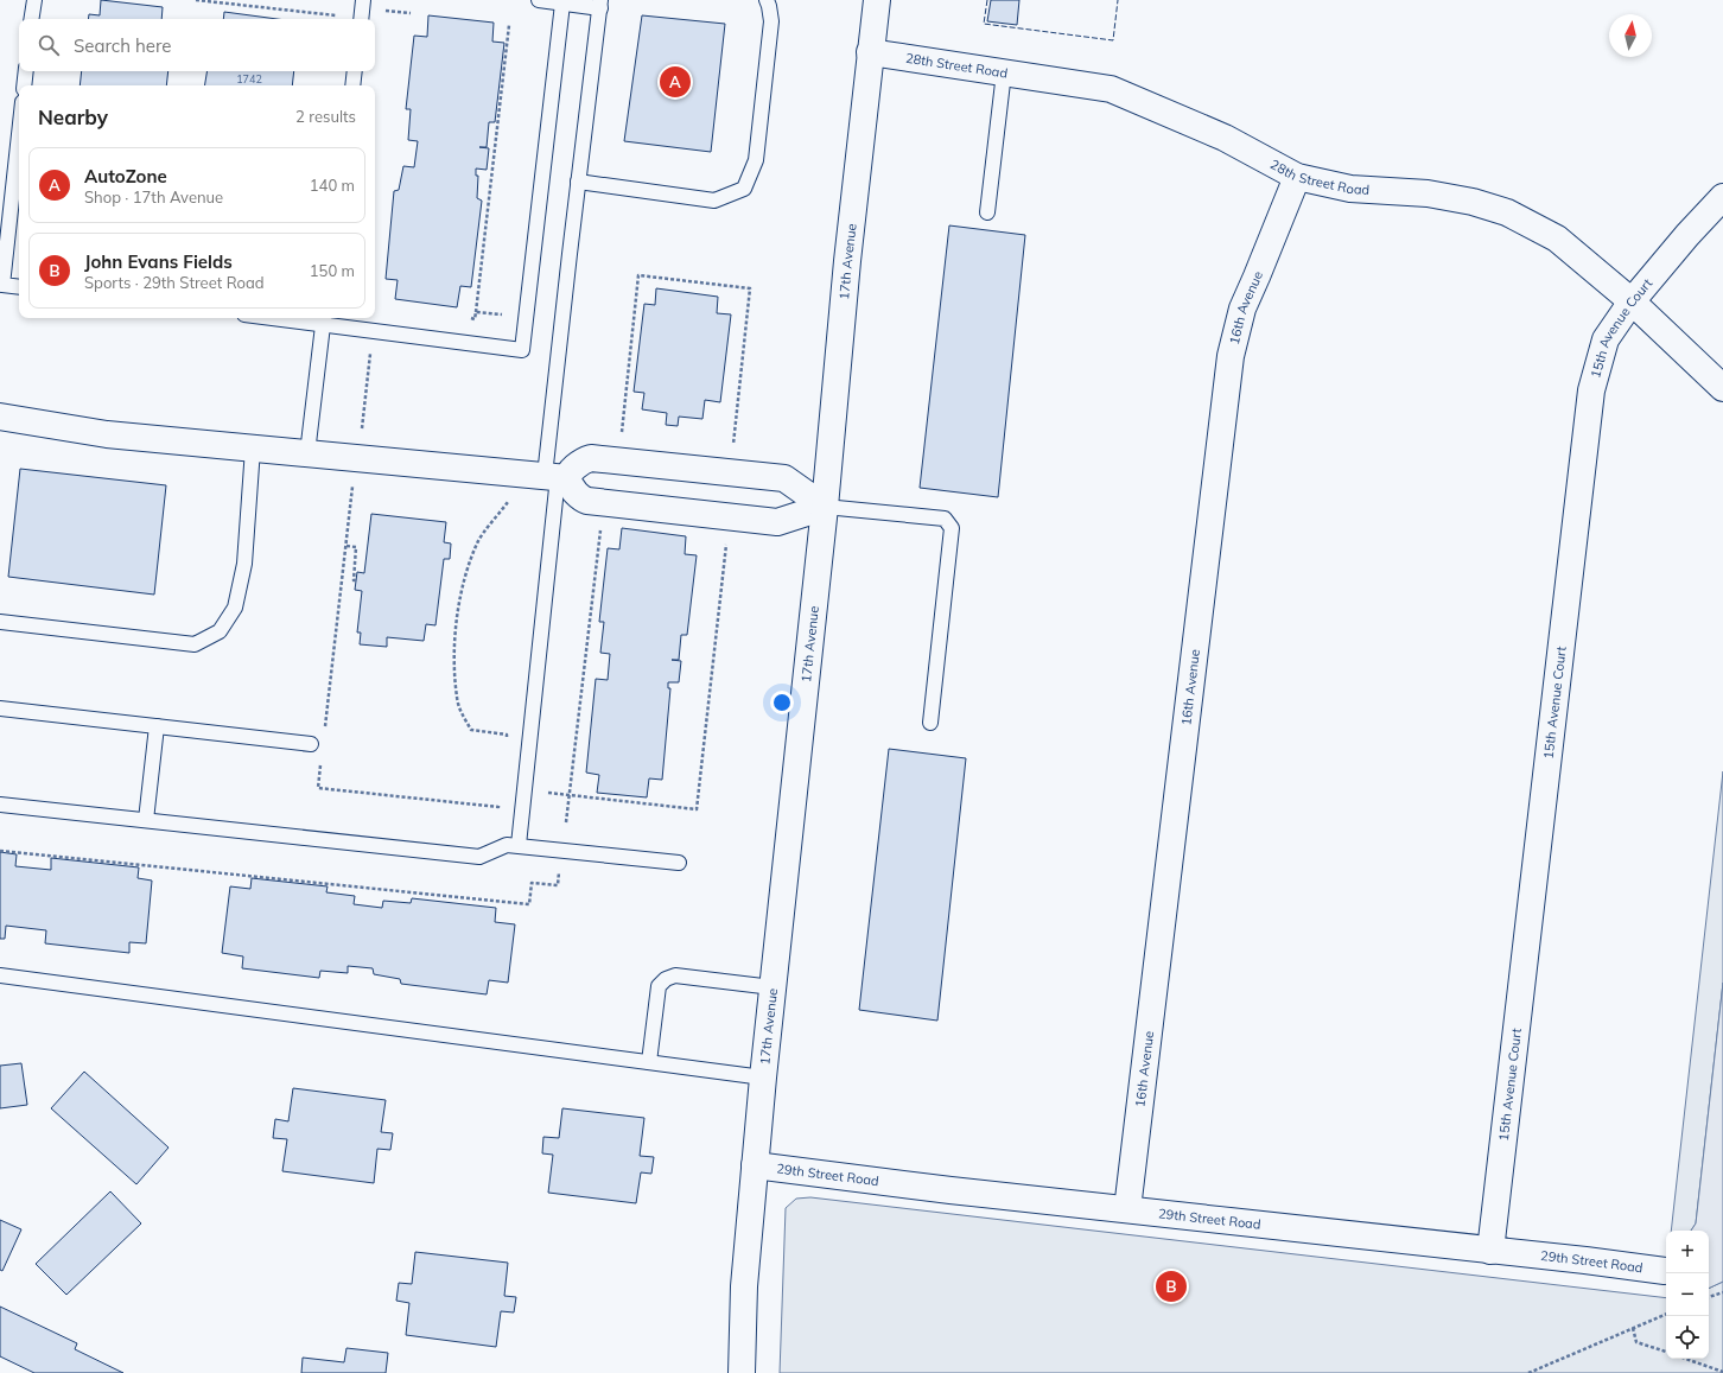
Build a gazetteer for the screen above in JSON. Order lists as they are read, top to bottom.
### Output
{
  "streets": {
    "street": [
      "28th Street Road",
      "17th Avenue",
      "16th Avenue",
      "15th Avenue Court",
      "29th Street Road"
    ]
  },
  "crossings": [
    ["28th Street Road", "17th Avenue"],
    ["28th Street Road", "16th Avenue"],
    ["28th Street Road", "15th Avenue Court"],
    ["17th Avenue", "29th Street Road"],
    ["16th Avenue", "29th Street Road"],
    ["15th Avenue Court", "29th Street Road"]
  ],
  "house_numbers": ["1742"],
  "north": "top",
  "page": {
    "search": "Search here",
    "pins": ["A", "B"],
    "heading": ["Nearby", "2 results"],
    "list": [
      {
        "mark": "A",
        "name": "AutoZone",
        "note": "Shop · 17th Avenue",
        "value": "140 m"
      },
      {
        "mark": "B",
        "name": "John Evans Fields",
        "note": "Sports · 29th Street Road",
        "value": "150 m"
      }
    ],
    "map_buttons": ["+", "−"]
  }
}
